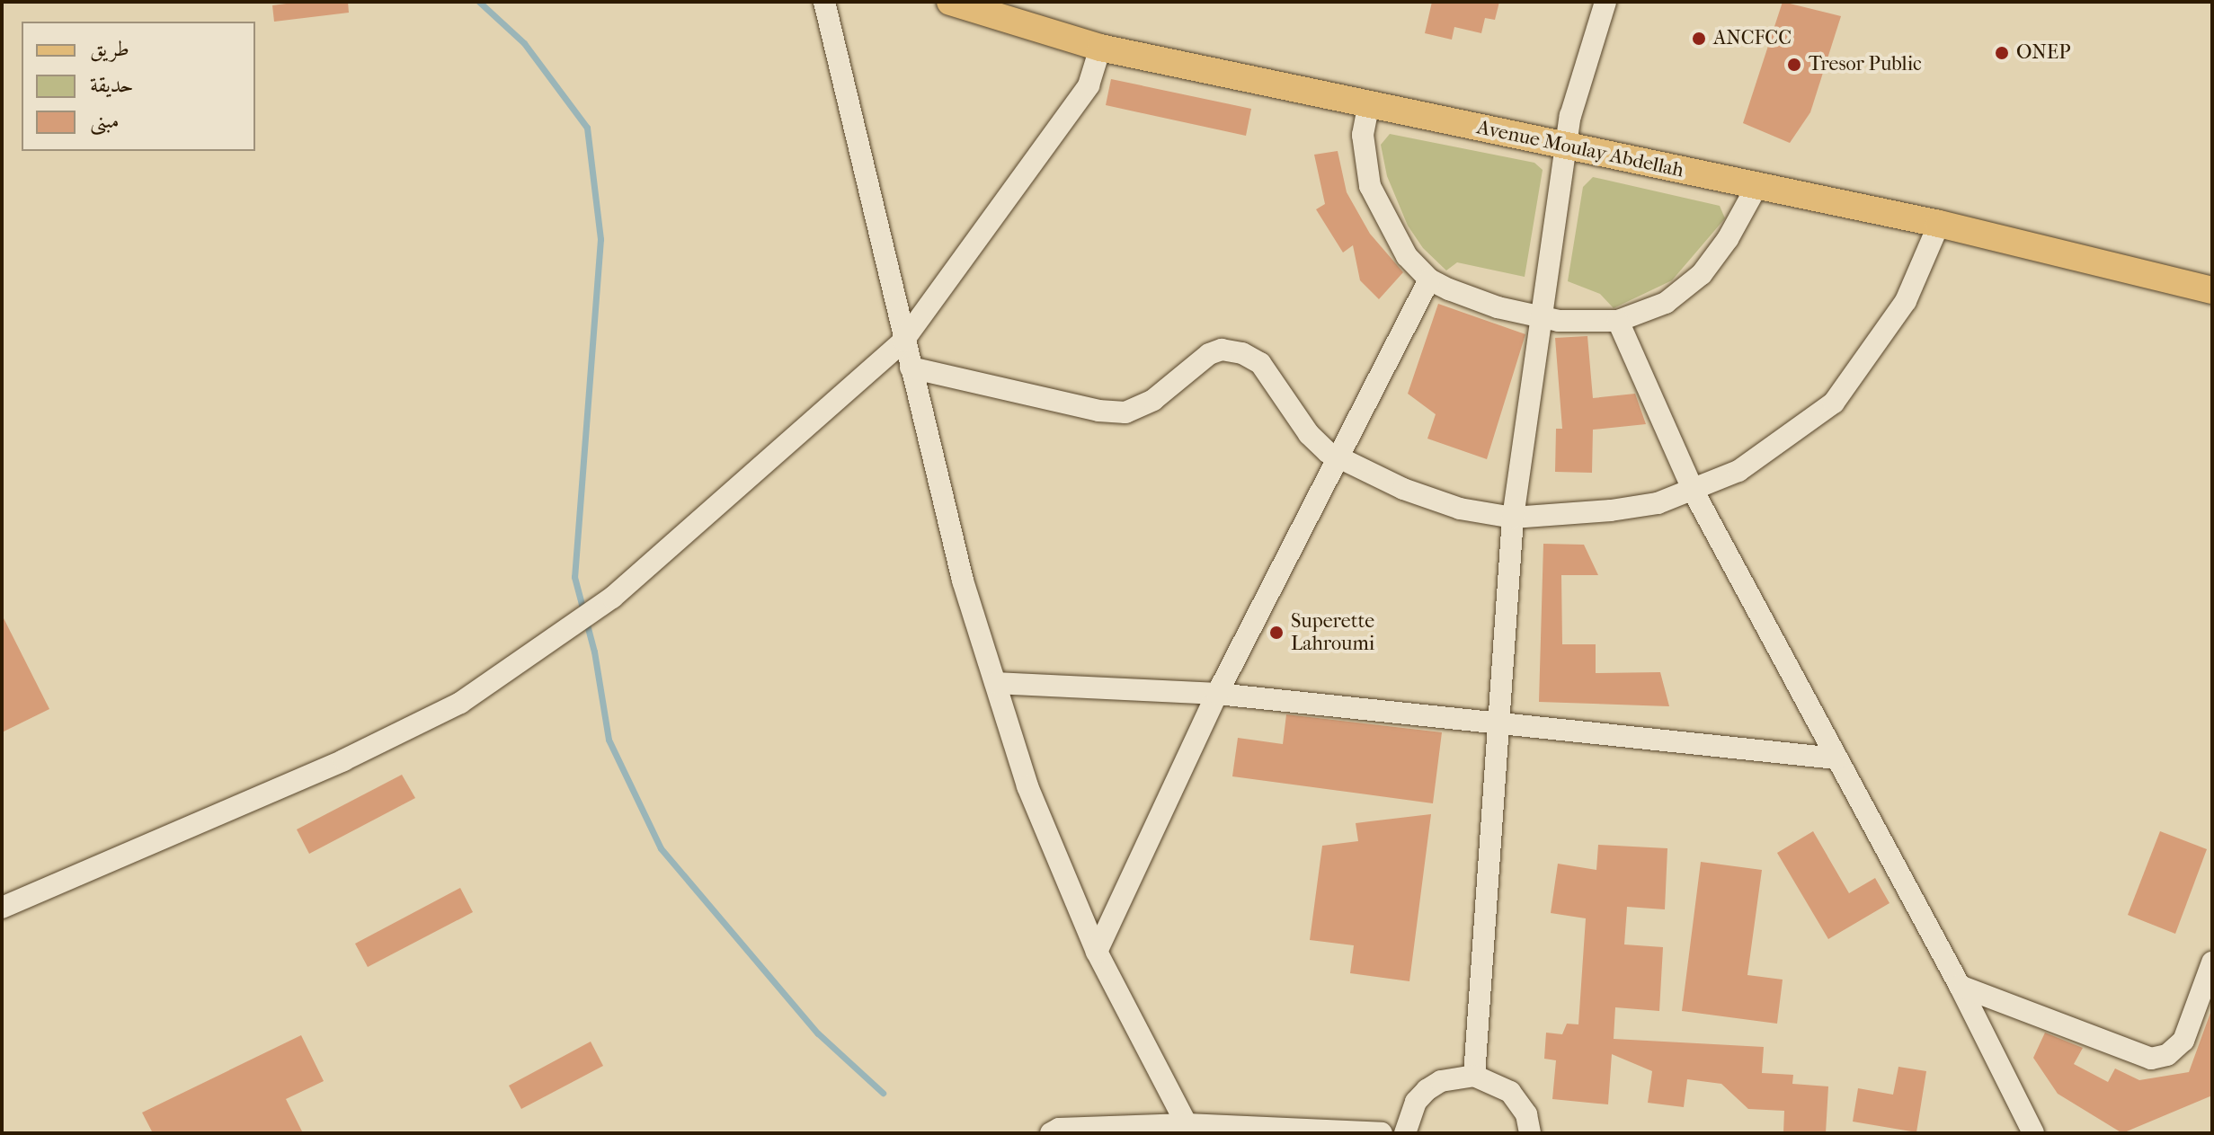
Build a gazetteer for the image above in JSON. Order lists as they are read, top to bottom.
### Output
{
  "streets": {
    "main road": ["Avenue Moulay Abdellah"]
  },
  "places": [
    "ANCFCC",
    "ONEP",
    "Tresor Public",
    "Superette Lahroumi"
  ],
  "legend": ["طريق", "حديقة", "مبنى"]
}
